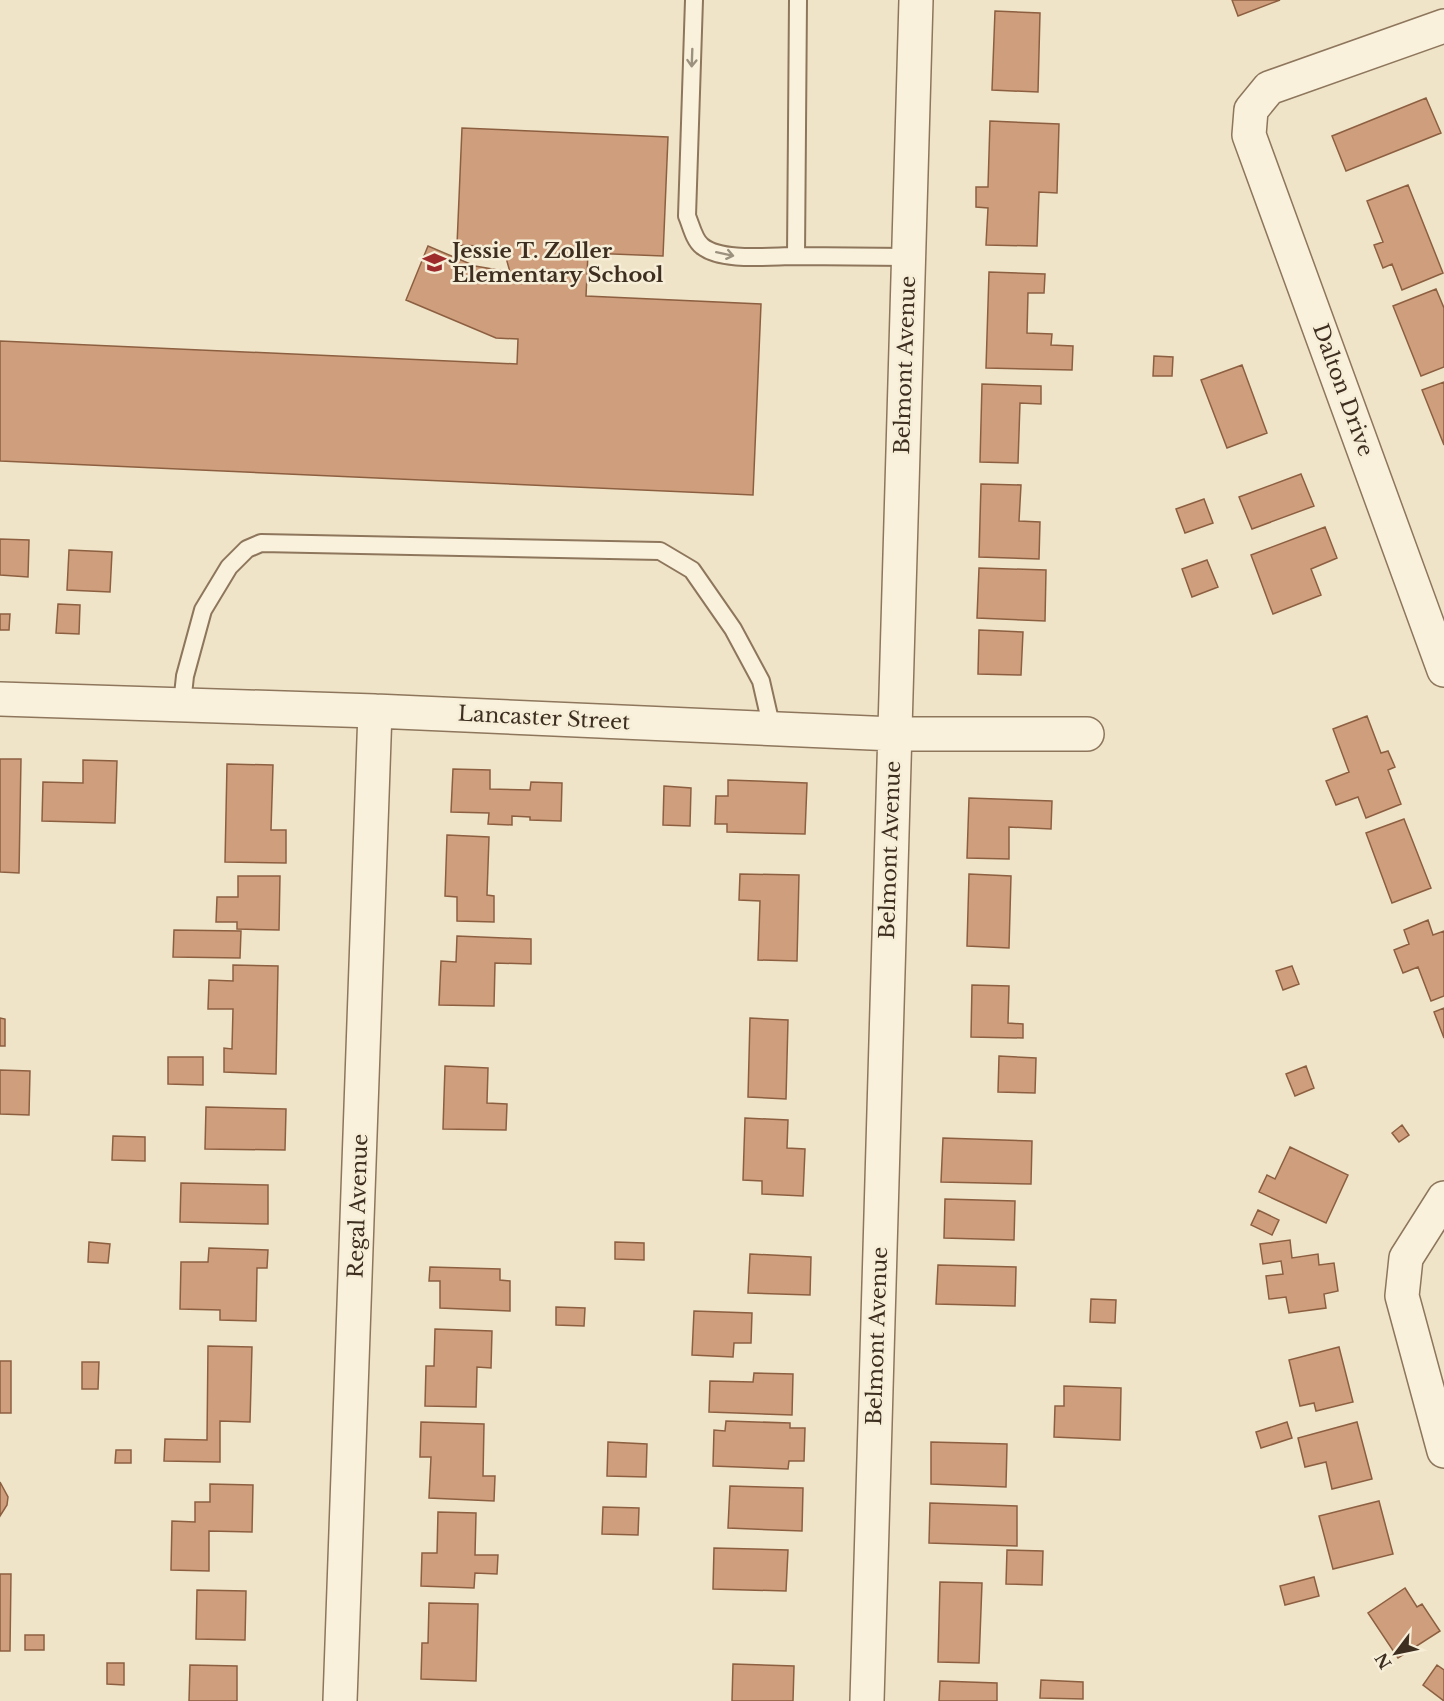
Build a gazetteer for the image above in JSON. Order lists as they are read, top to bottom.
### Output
{
  "streets": {
    "street": [
      "Belmont Avenue",
      "Dalton Drive",
      "Lancaster Street",
      "Regal Avenue"
    ]
  },
  "crossings": [
    ["Belmont Avenue", "Lancaster Street"],
    ["Lancaster Street", "Regal Avenue"]
  ],
  "places": {
    "school or university": ["Jessie T. Zoller Elementary School"]
  },
  "north": "bottom left"
}
